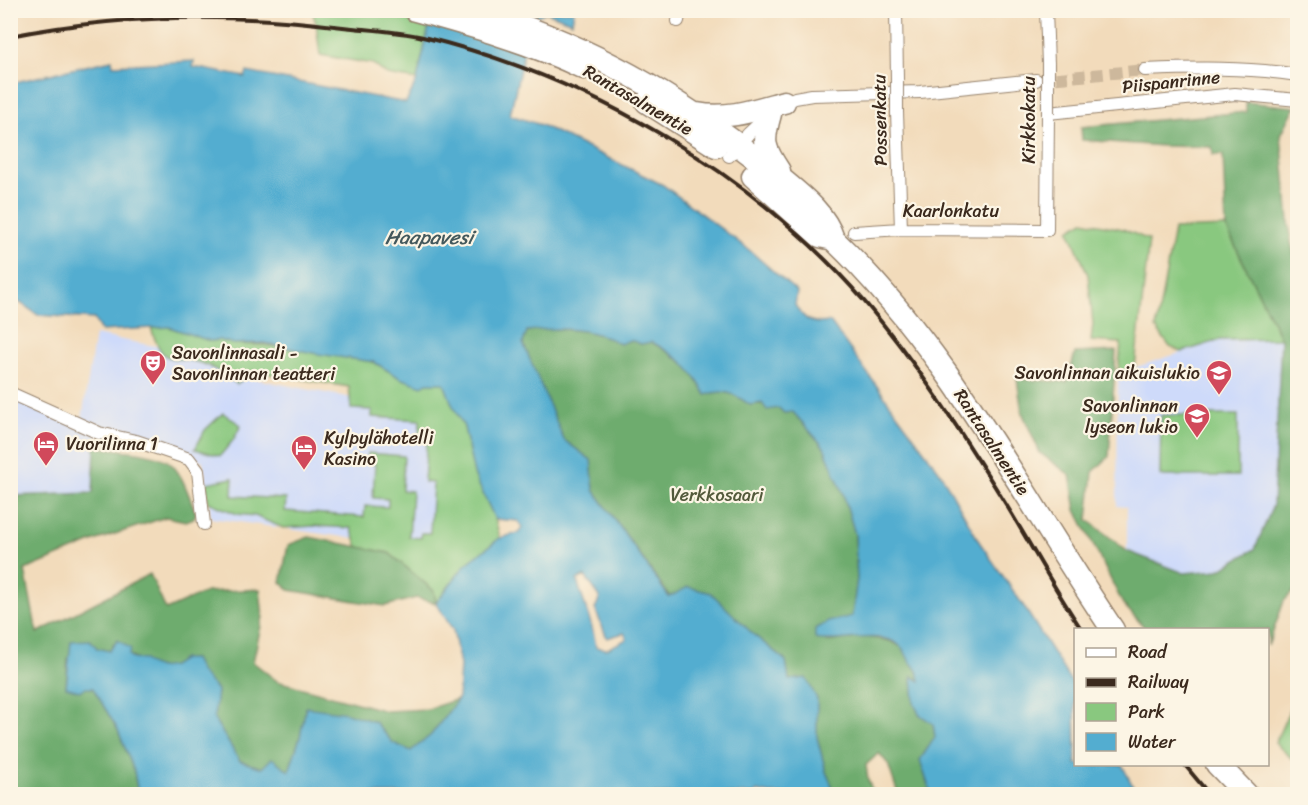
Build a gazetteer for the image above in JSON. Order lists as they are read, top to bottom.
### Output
{
  "streets": {
    "highway": ["Rantasalmentie"],
    "street": [
      "Piispanrinne",
      "Possenkatu",
      "Kirkkokatu",
      "Kaarlonkatu"
    ]
  },
  "crossings": [
    ["Piispanrinne", "Kirkkokatu"],
    ["Rantasalmentie", "Kaarlonkatu"],
    ["Possenkatu", "Kaarlonkatu"],
    ["Kirkkokatu", "Kaarlonkatu"]
  ],
  "water": ["Haapavesi"],
  "parks": ["Verkkosaari"],
  "places": {
    "theatre": ["Savonlinnasali - Savonlinnan teatteri"],
    "school or university": ["Savonlinnan aikuislukio", "Savonlinnan lyseon lukio"],
    "hotel": ["Vuorilinna 1", "Kylpylähotelli Kasino"]
  },
  "legend": [
    "Road",
    "Railway",
    "Park",
    "Water"
  ]
}
